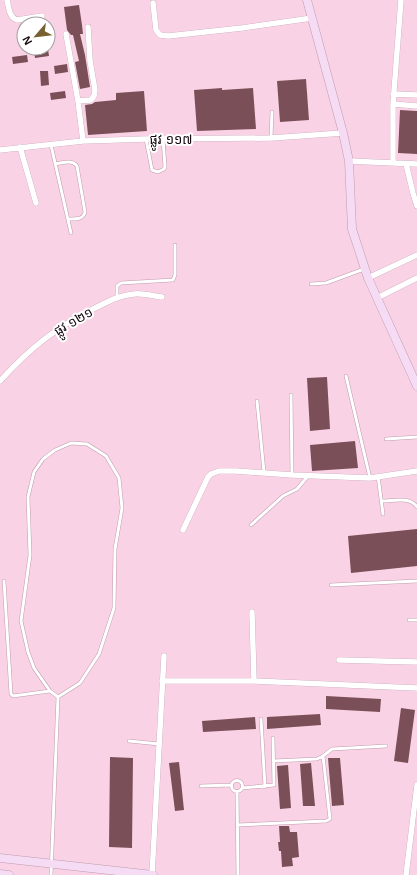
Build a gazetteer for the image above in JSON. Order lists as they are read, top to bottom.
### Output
{
  "streets": {
    "street": ["ផ្លូវ ១១៧", "ផ្លូវ ១២១"]
  },
  "north": "bottom left"
}
